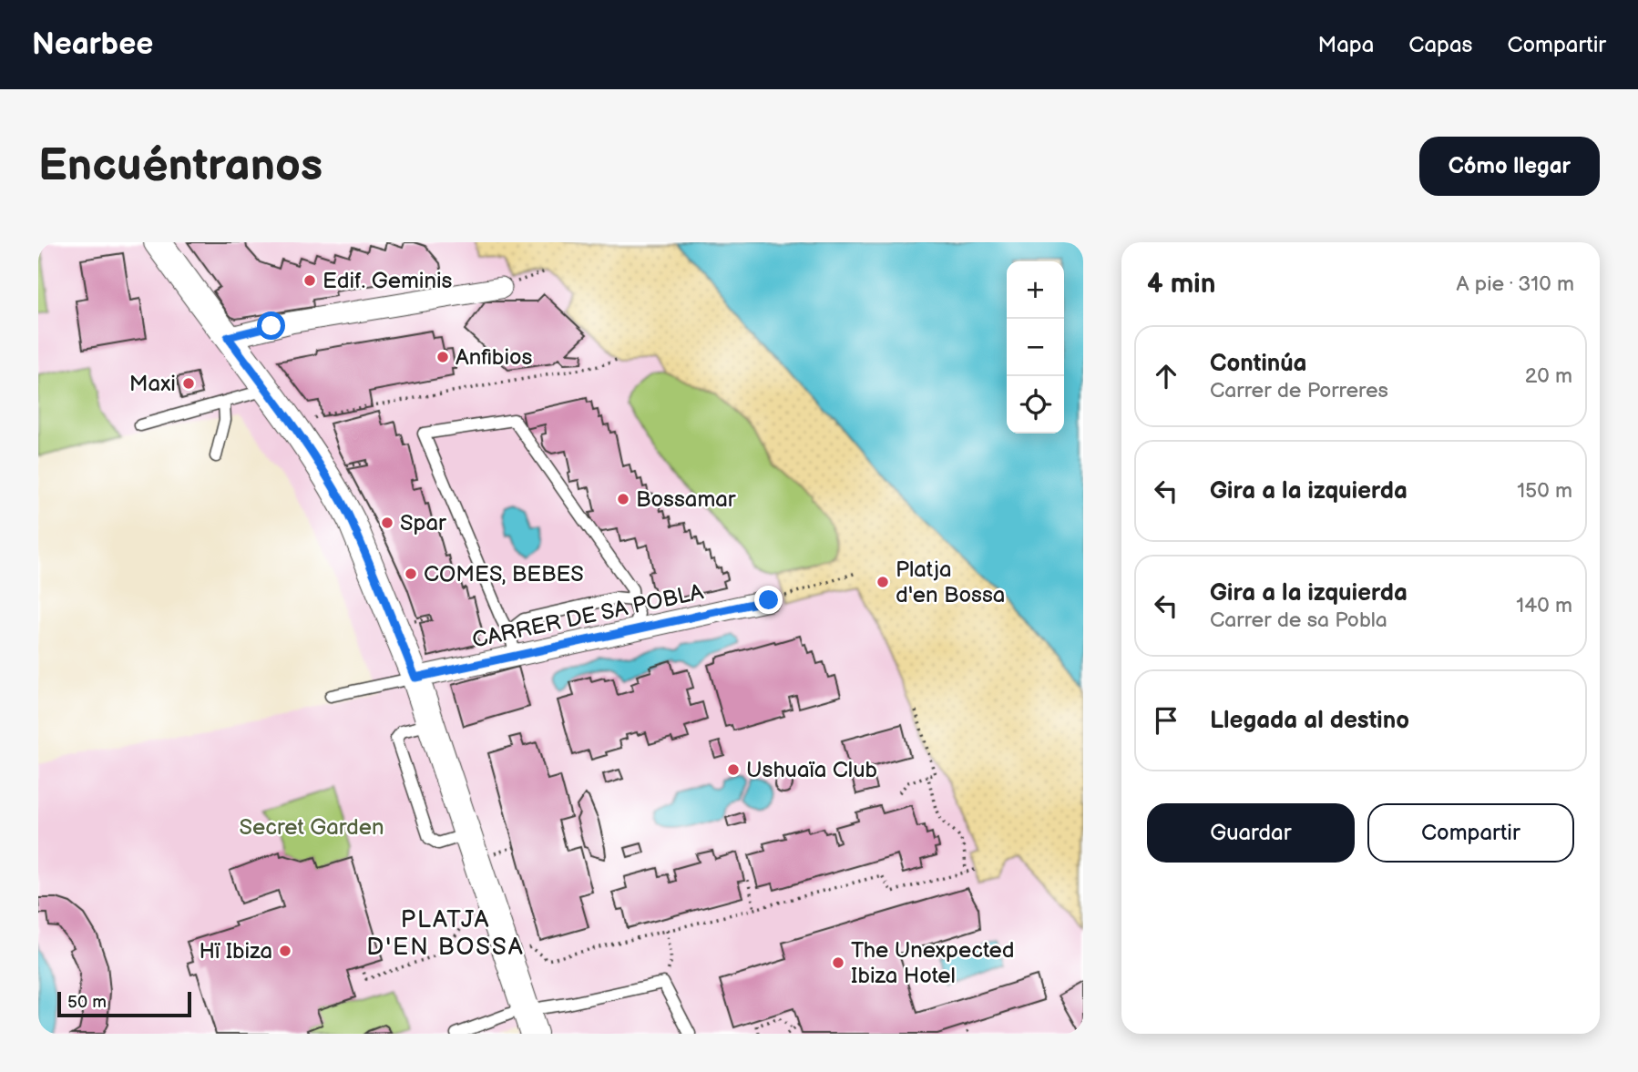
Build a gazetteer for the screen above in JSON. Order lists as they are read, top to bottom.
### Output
{
  "streets": {
    "street": ["CARRER DE SA POBLA"]
  },
  "districts": ["PLATJA D'EN BOSSA"],
  "parks": ["Secret Garden"],
  "places": [
    "Edif. Geminis",
    "Anfibios",
    "Maxi",
    "Bossamar",
    "Spar",
    "COMES, BEBES",
    "Platja d'en Bossa",
    "Ushuaïa Club",
    "Hï Ibiza",
    "The Unexpected Ibiza Hotel"
  ],
  "scale_bar": "50 m",
  "page": {
    "header": "Nearbee",
    "nav": ["Mapa", "Capas", "Compartir"],
    "buttons": [
      "Cómo llegar",
      ["Guardar", "Compartir"]
    ],
    "title": "Encuéntranos",
    "heading": ["4 min", "A pie · 310 m"],
    "map_buttons": ["+", "−"],
    "list": [
      ["Continúa", "Carrer de Porreres", "20 m"],
      ["Gira a la izquierda", "150 m"],
      ["Gira a la izquierda", "Carrer de sa Pobla", "140 m"],
      "Llegada al destino"
    ],
    "scale": "50 m"
  }
}
